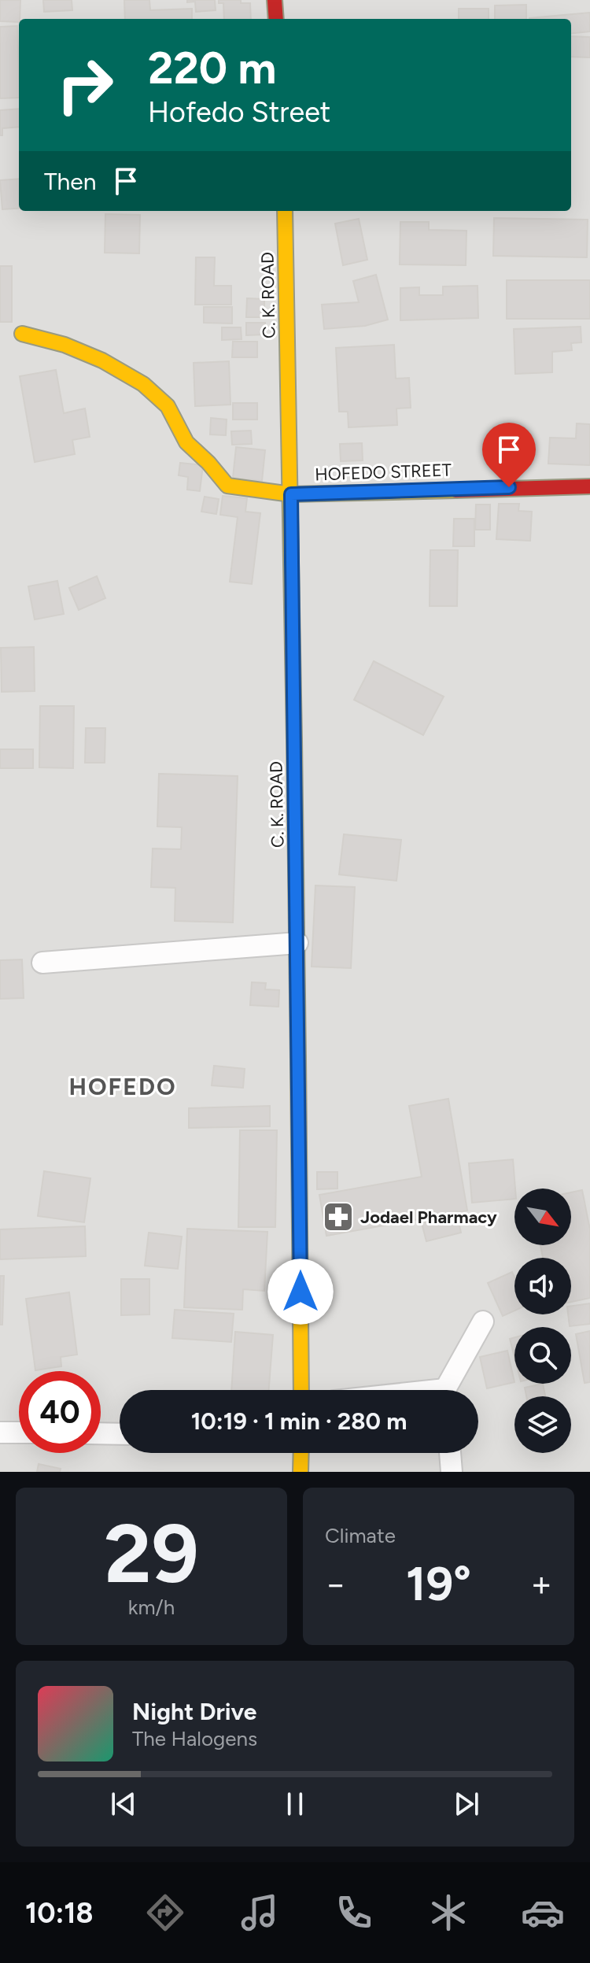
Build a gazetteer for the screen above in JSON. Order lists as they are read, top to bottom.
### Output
{
  "streets": {
    "street": ["C. K. ROAD", "HOFEDO STREET"]
  },
  "crossings": [
    ["C. K. ROAD", "HOFEDO STREET"]
  ],
  "districts": ["HOFEDO"],
  "places": {
    "pharmacy": ["Jodael Pharmacy"]
  },
  "north": "bottom right",
  "page": {
    "turn": ["220 m", "Hofedo Street"],
    "then": "Then",
    "limit": "40",
    "trip": "10:19 · 1 min · 280 m",
    "tile": [
      ["29", "km/h"],
      "Climate"
    ],
    "heat": ["−", "19°", "+"],
    "song": ["Night Drive", "The Halogens"],
    "tabs": "10:18"
  }
}
